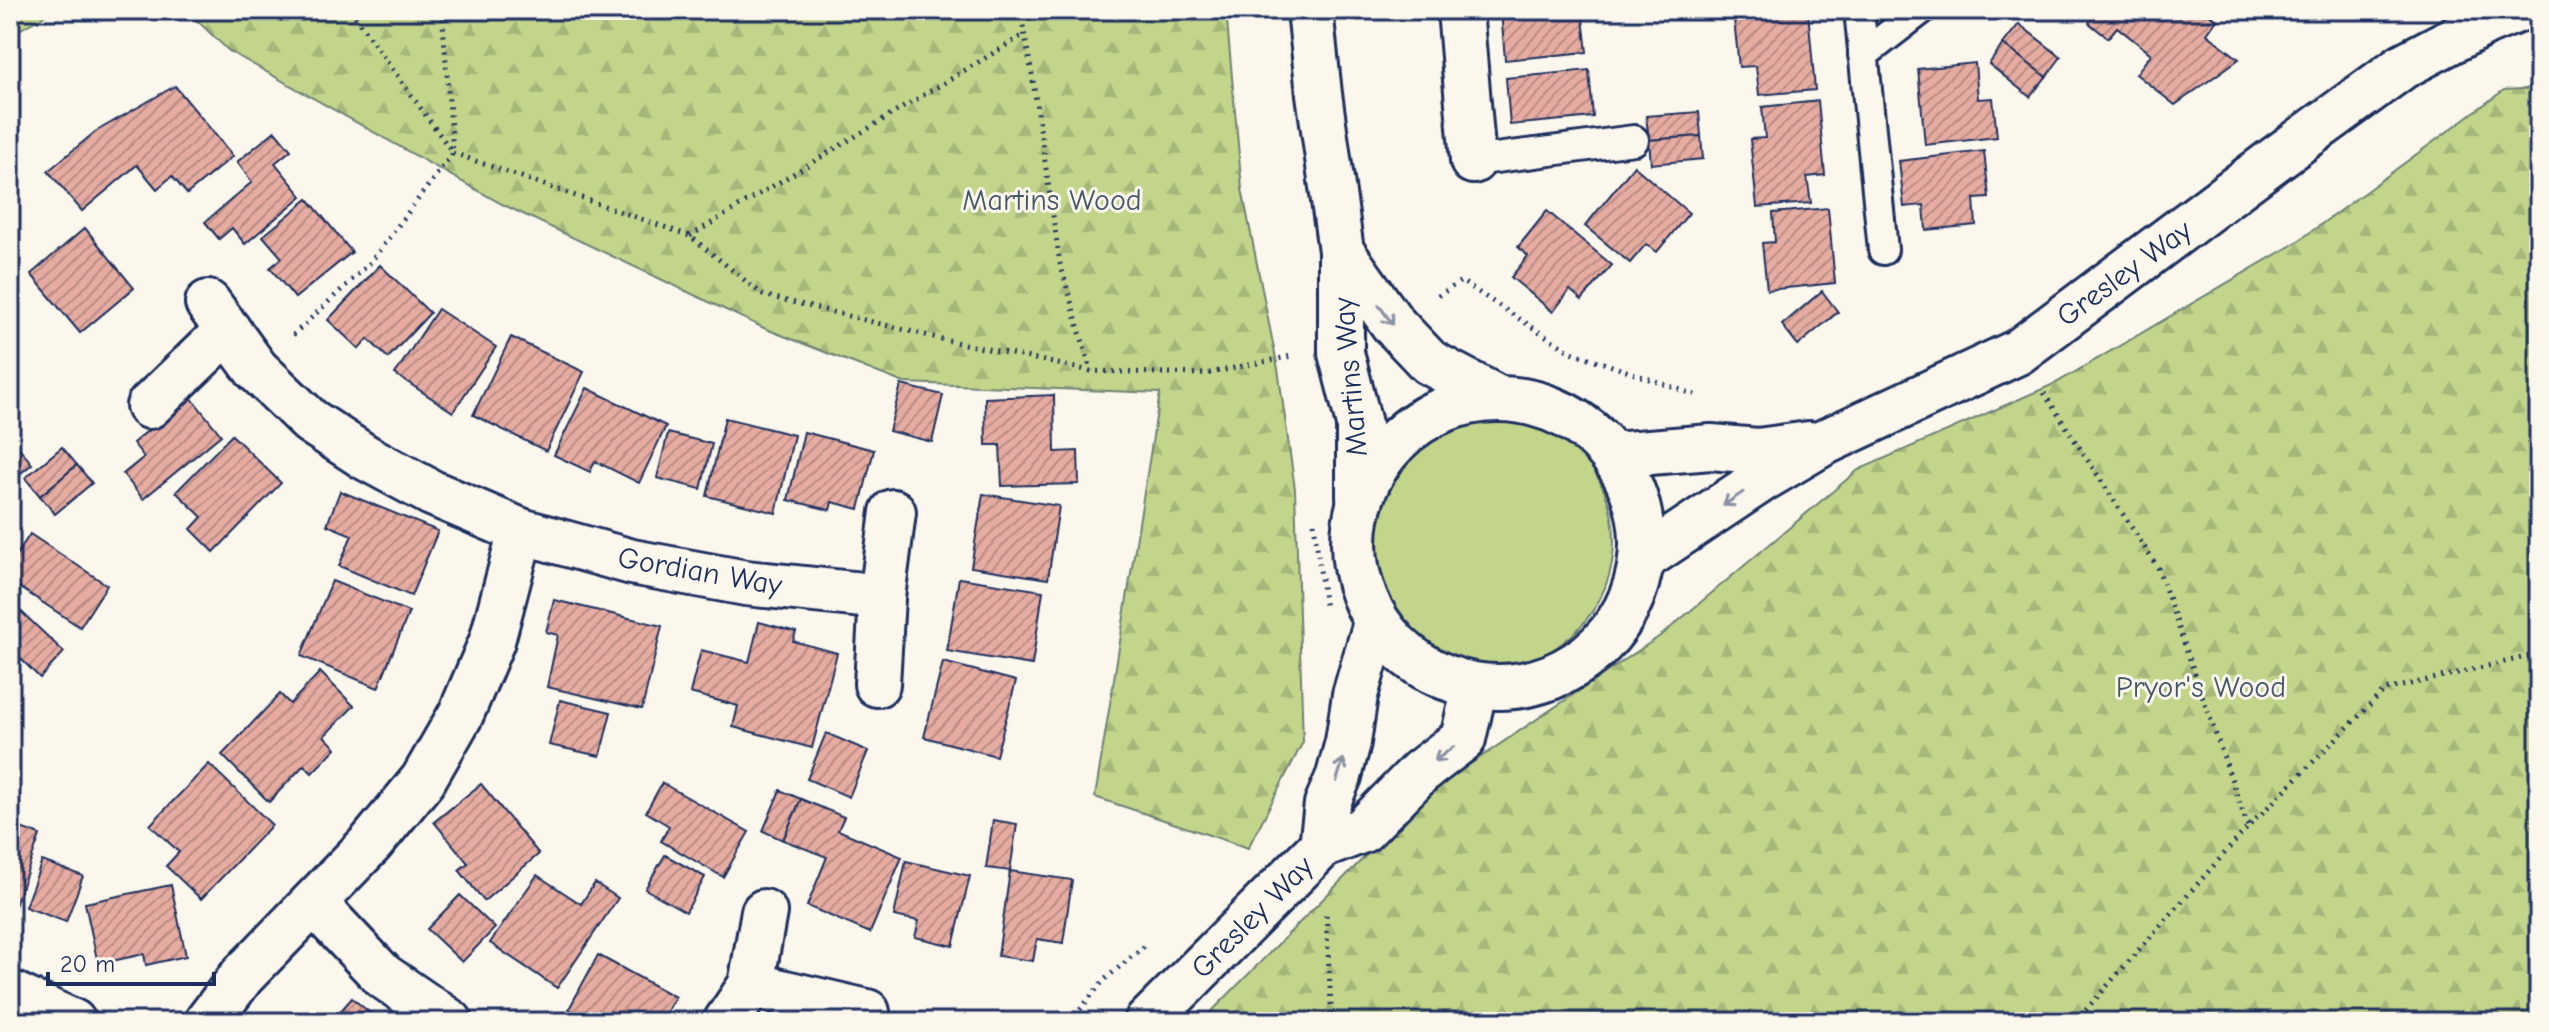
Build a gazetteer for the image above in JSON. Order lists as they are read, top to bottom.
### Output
{
  "streets": {
    "street": ["Gresley Way", "Martins Way", "Gordian Way"]
  },
  "parks": ["Martins Wood", "Pryor's Wood"],
  "scale_bar": "20 m"
}
